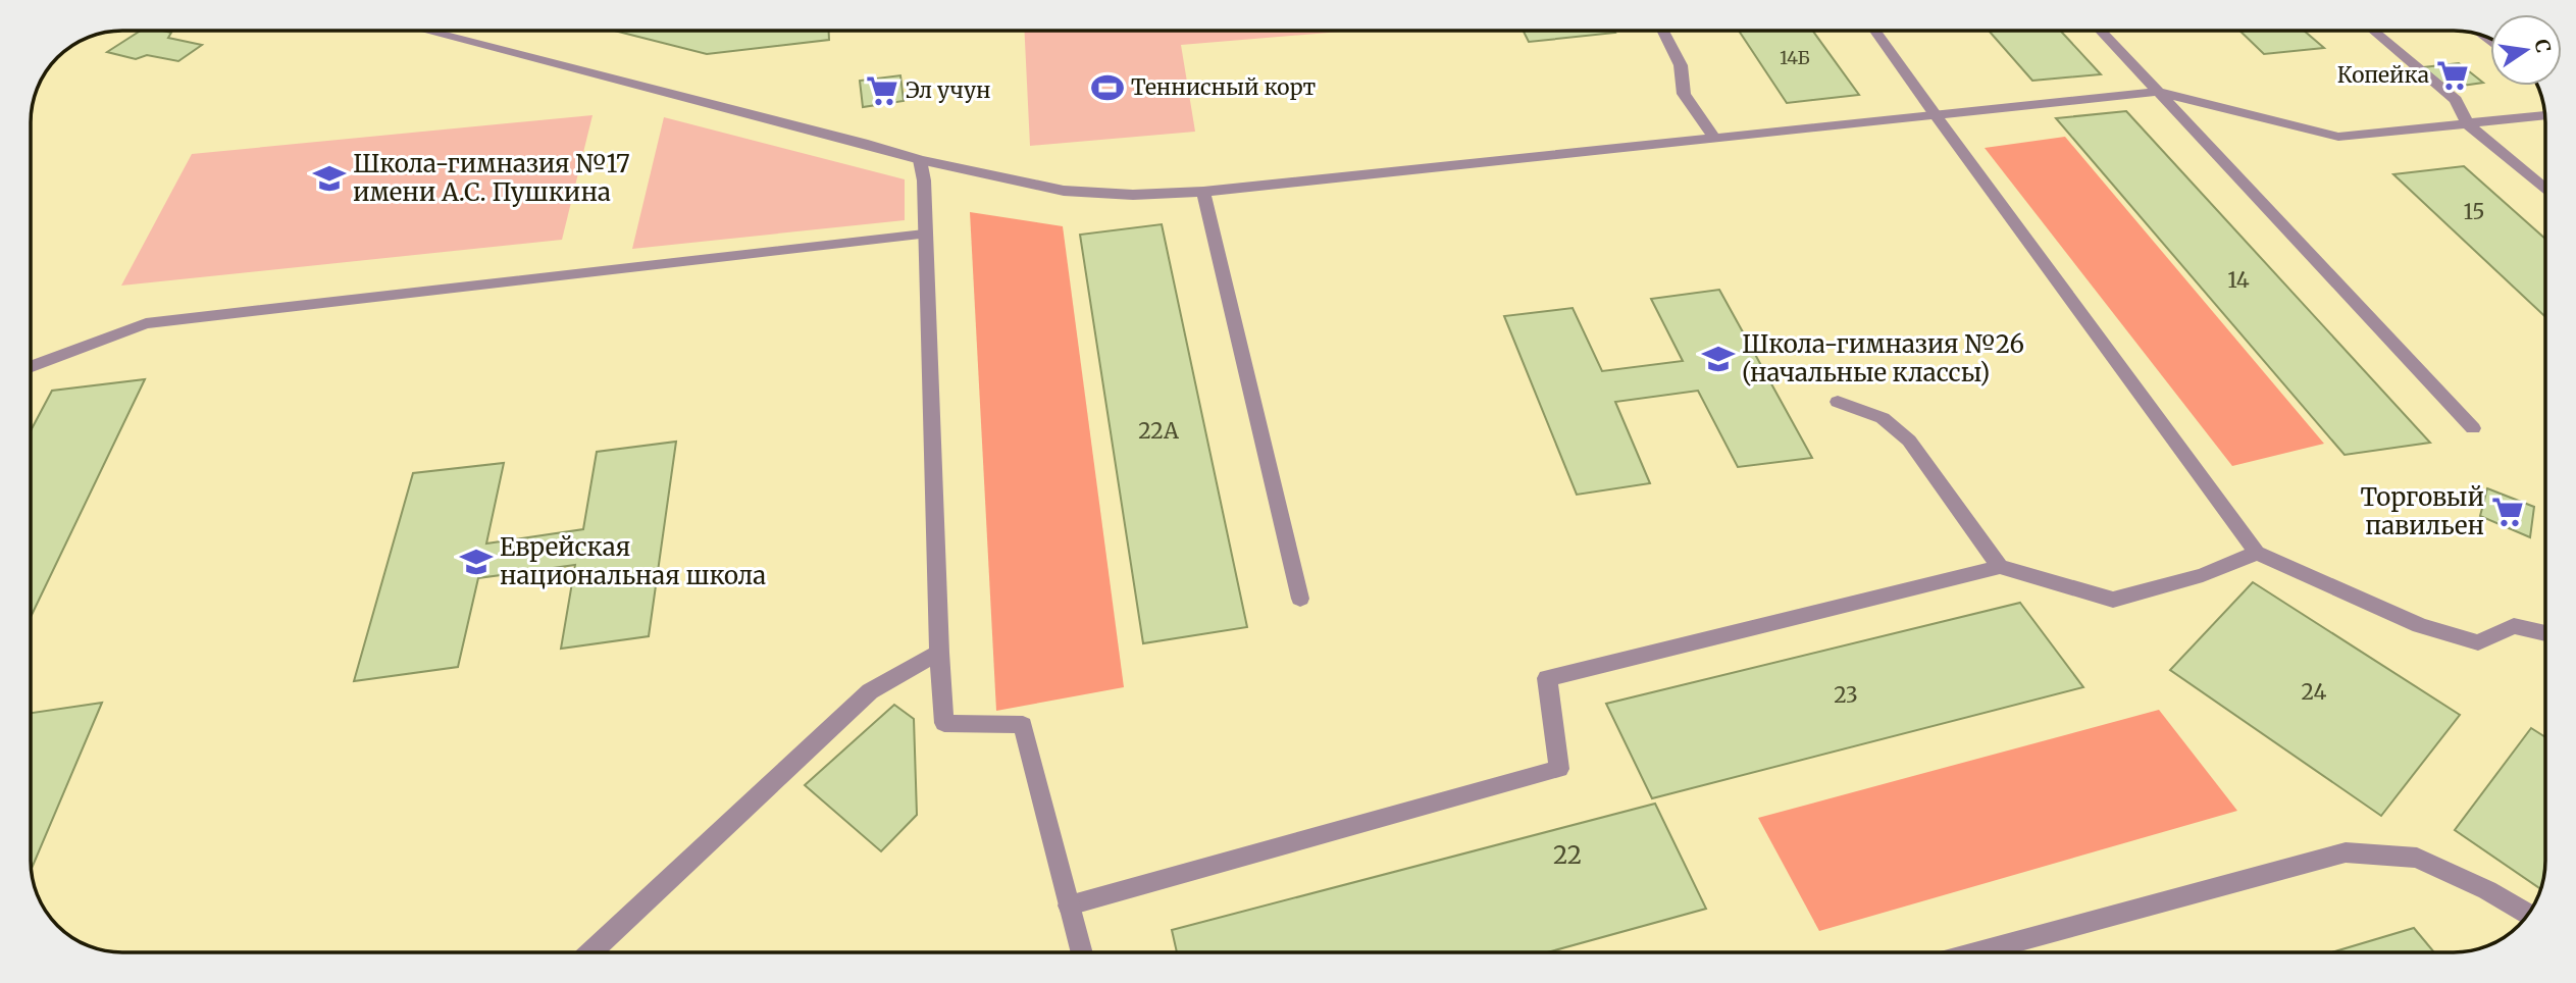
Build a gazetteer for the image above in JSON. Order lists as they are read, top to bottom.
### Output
{
  "places": {
    "supermarket": ["Копейка", "Эл учун", "Торговый павильен"],
    "sports": ["Теннисный корт"],
    "school or university": ["Школа-гимназия №17 имени А.С. Пушкина", "Школа-гимназия №26 (начальные классы)", "Еврейская национальная школа"]
  },
  "house_numbers": [
    "14Б",
    "15",
    "14",
    "22А",
    "24",
    "23",
    "22"
  ],
  "north": "right"
}
